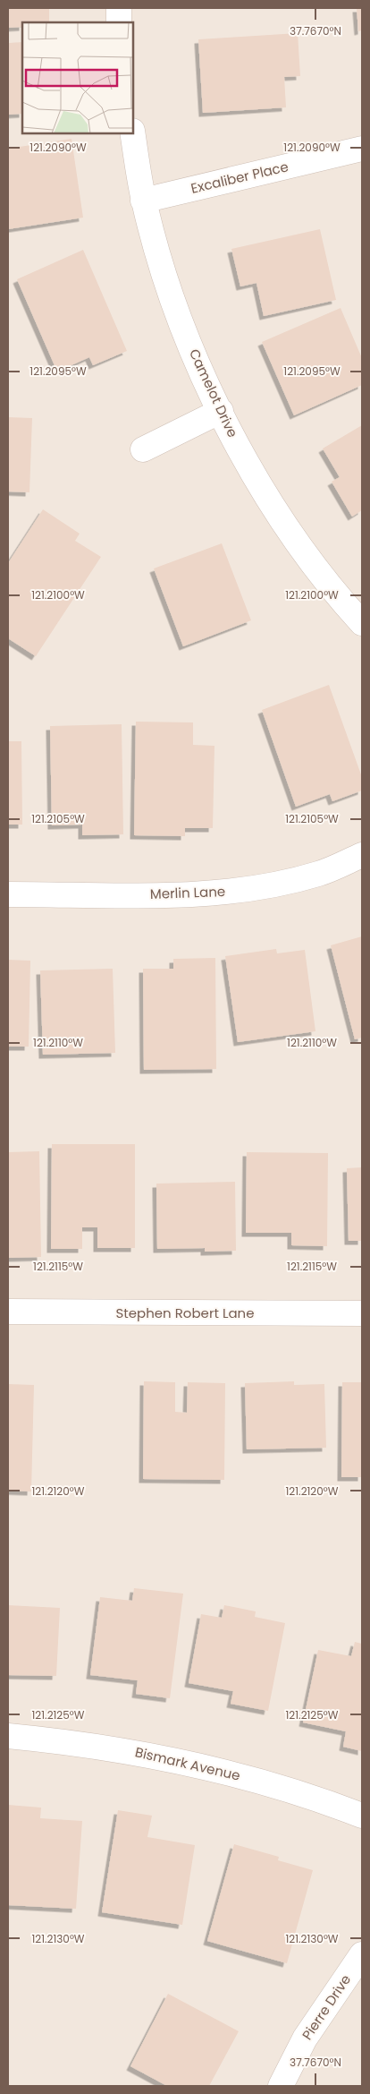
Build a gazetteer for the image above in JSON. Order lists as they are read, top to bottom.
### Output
{
  "streets": {
    "street": [
      "Excaliber Place",
      "Camelot Drive",
      "Merlin Lane",
      "Stephen Robert Lane",
      "Bismark Avenue",
      "Pierre Drive"
    ]
  },
  "crossings": [
    ["Excaliber Place", "Camelot Drive"]
  ],
  "coordinates": [
    "37.7670°N",
    "121.2090°W",
    "121.2095°W",
    "121.2100°W",
    "121.2105°W",
    "121.2110°W",
    "121.2115°W",
    "121.2120°W",
    "121.2125°W",
    "121.2130°W"
  ]
}
